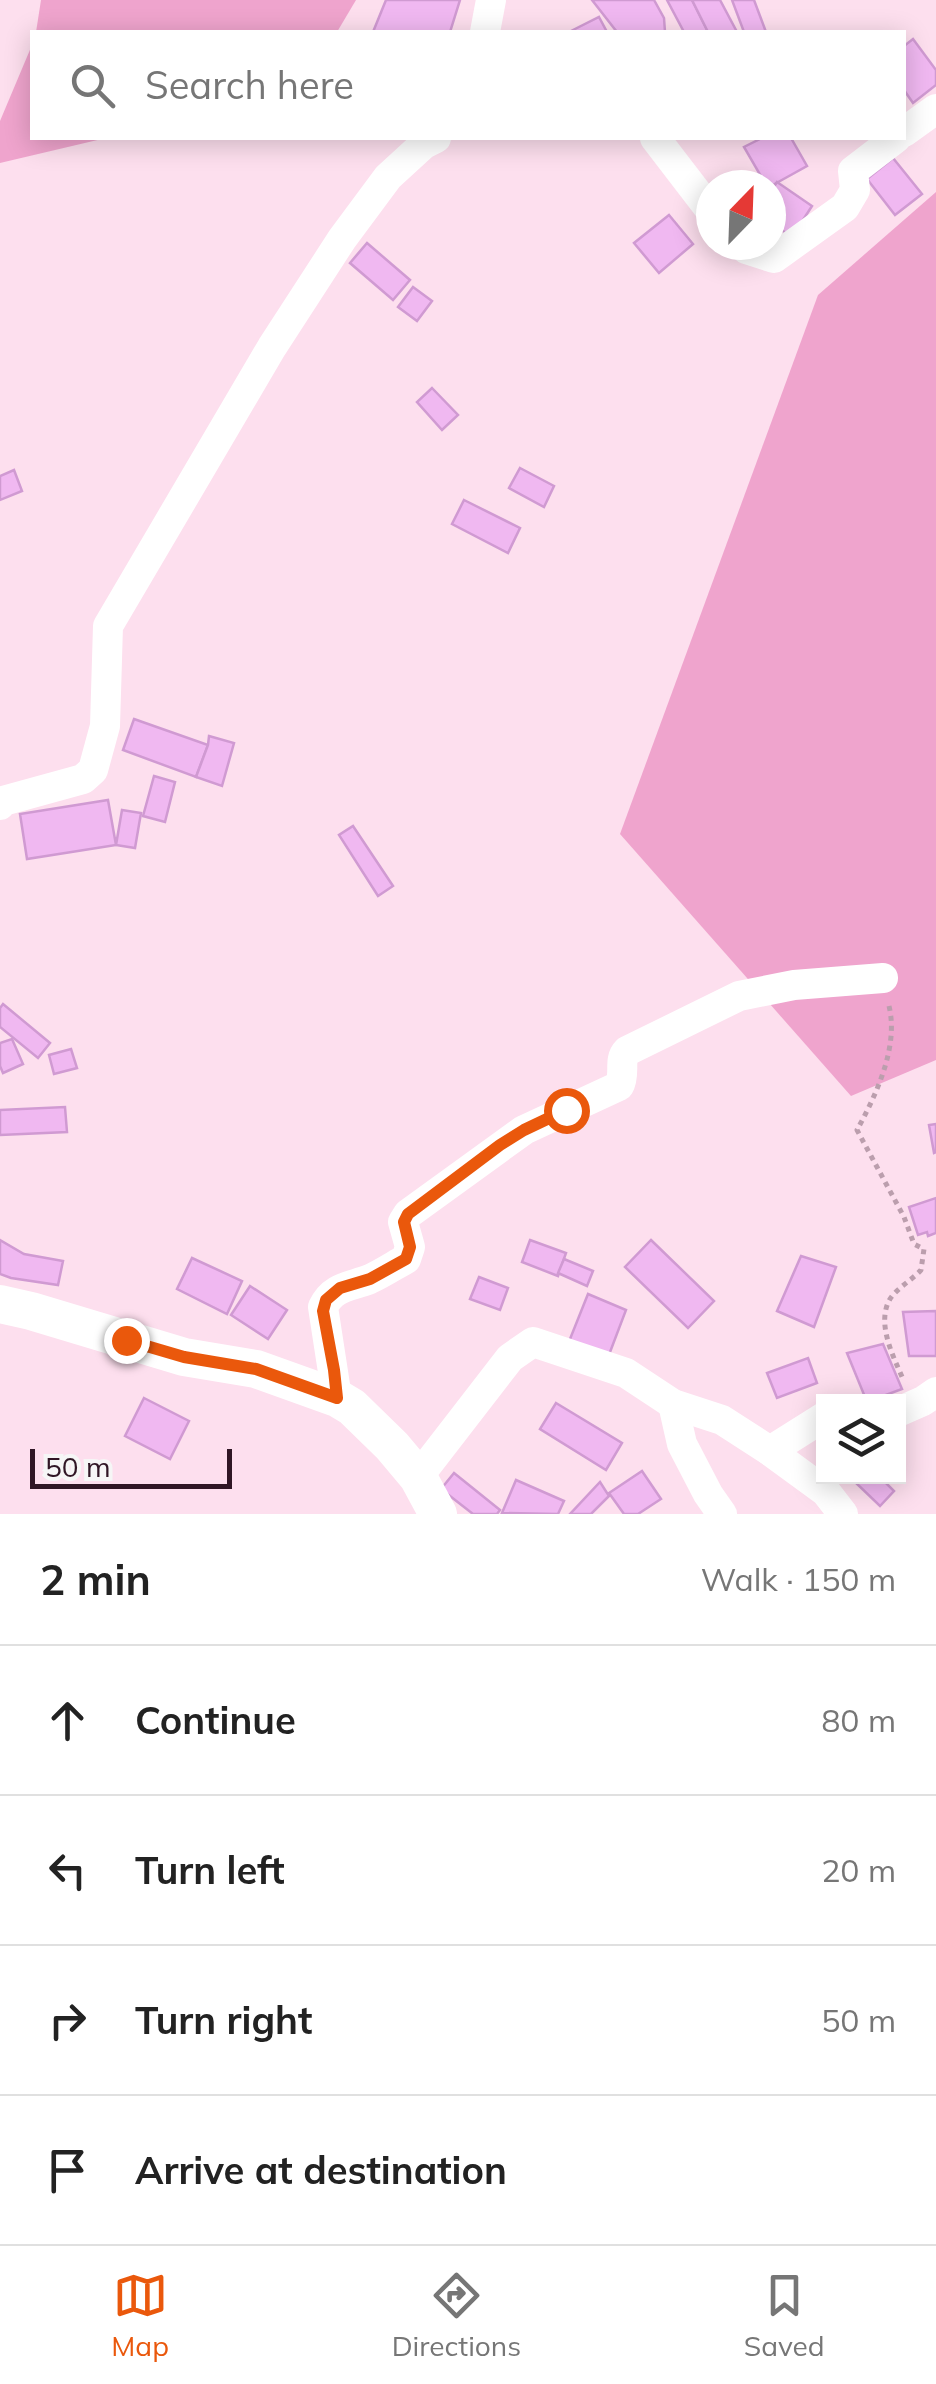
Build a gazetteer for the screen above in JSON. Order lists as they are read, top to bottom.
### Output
{
  "scale_bar": "50 m",
  "north": "top right",
  "page": {
    "search": "Search here",
    "scale": "50 m",
    "heading": ["2 min", "Walk · 150 m"],
    "list": [
      ["Continue", "80 m"],
      ["Turn left", "20 m"],
      ["Turn right", "50 m"],
      "Arrive at destination"
    ],
    "nav": ["Map", "Directions", "Saved"]
  }
}
